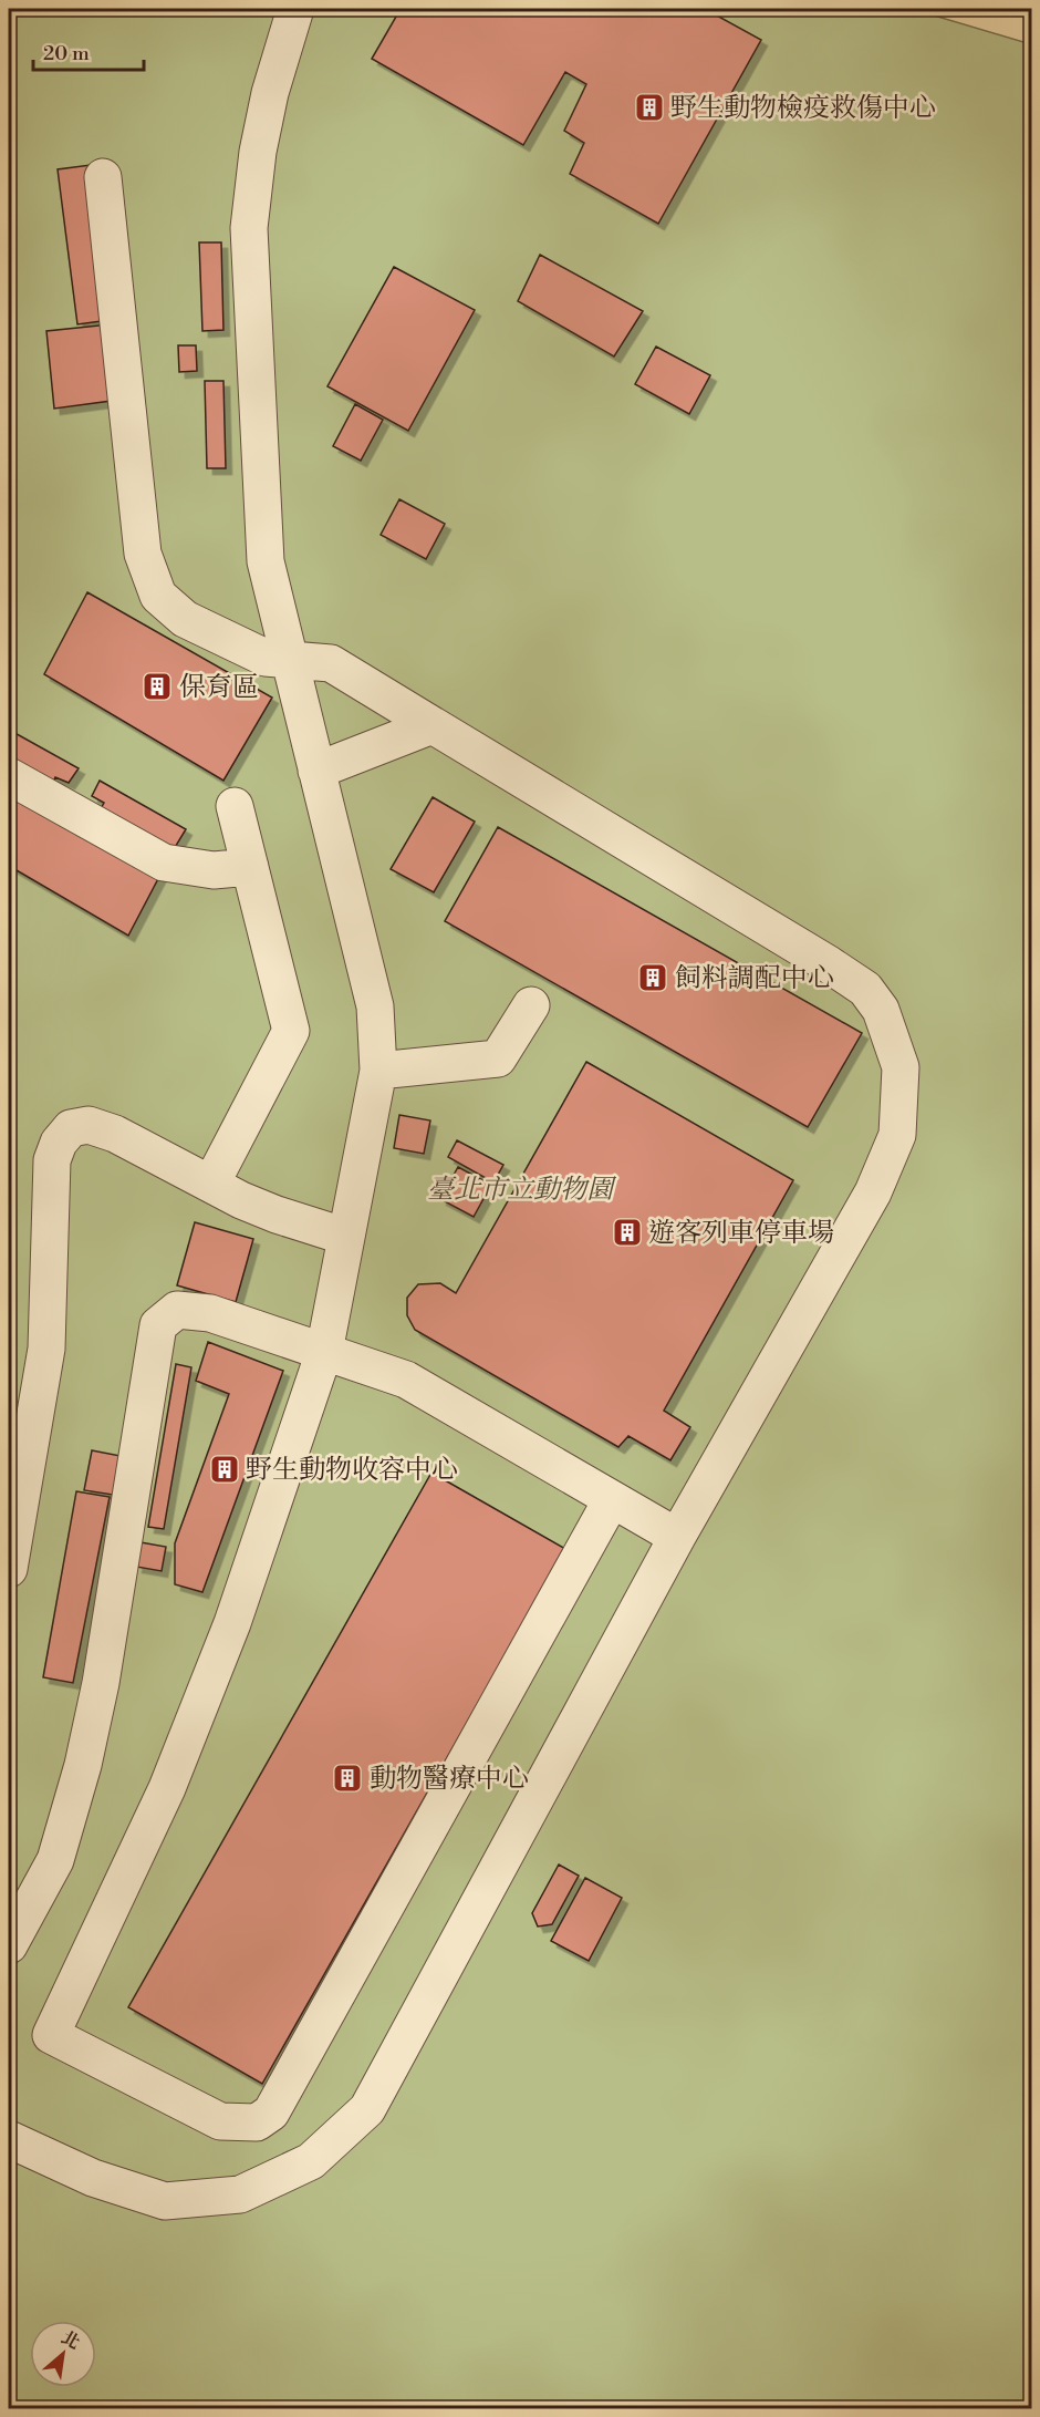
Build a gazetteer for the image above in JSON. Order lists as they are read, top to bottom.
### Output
{
  "parks": ["臺北市立動物園"],
  "places": {
    "building": [
      "野生動物檢疫救傷中心",
      "保育區",
      "飼料調配中心",
      "遊客列車停車場",
      "野生動物收容中心",
      "動物醫療中心"
    ]
  },
  "scale_bar": "20 m",
  "north": "top right"
}
